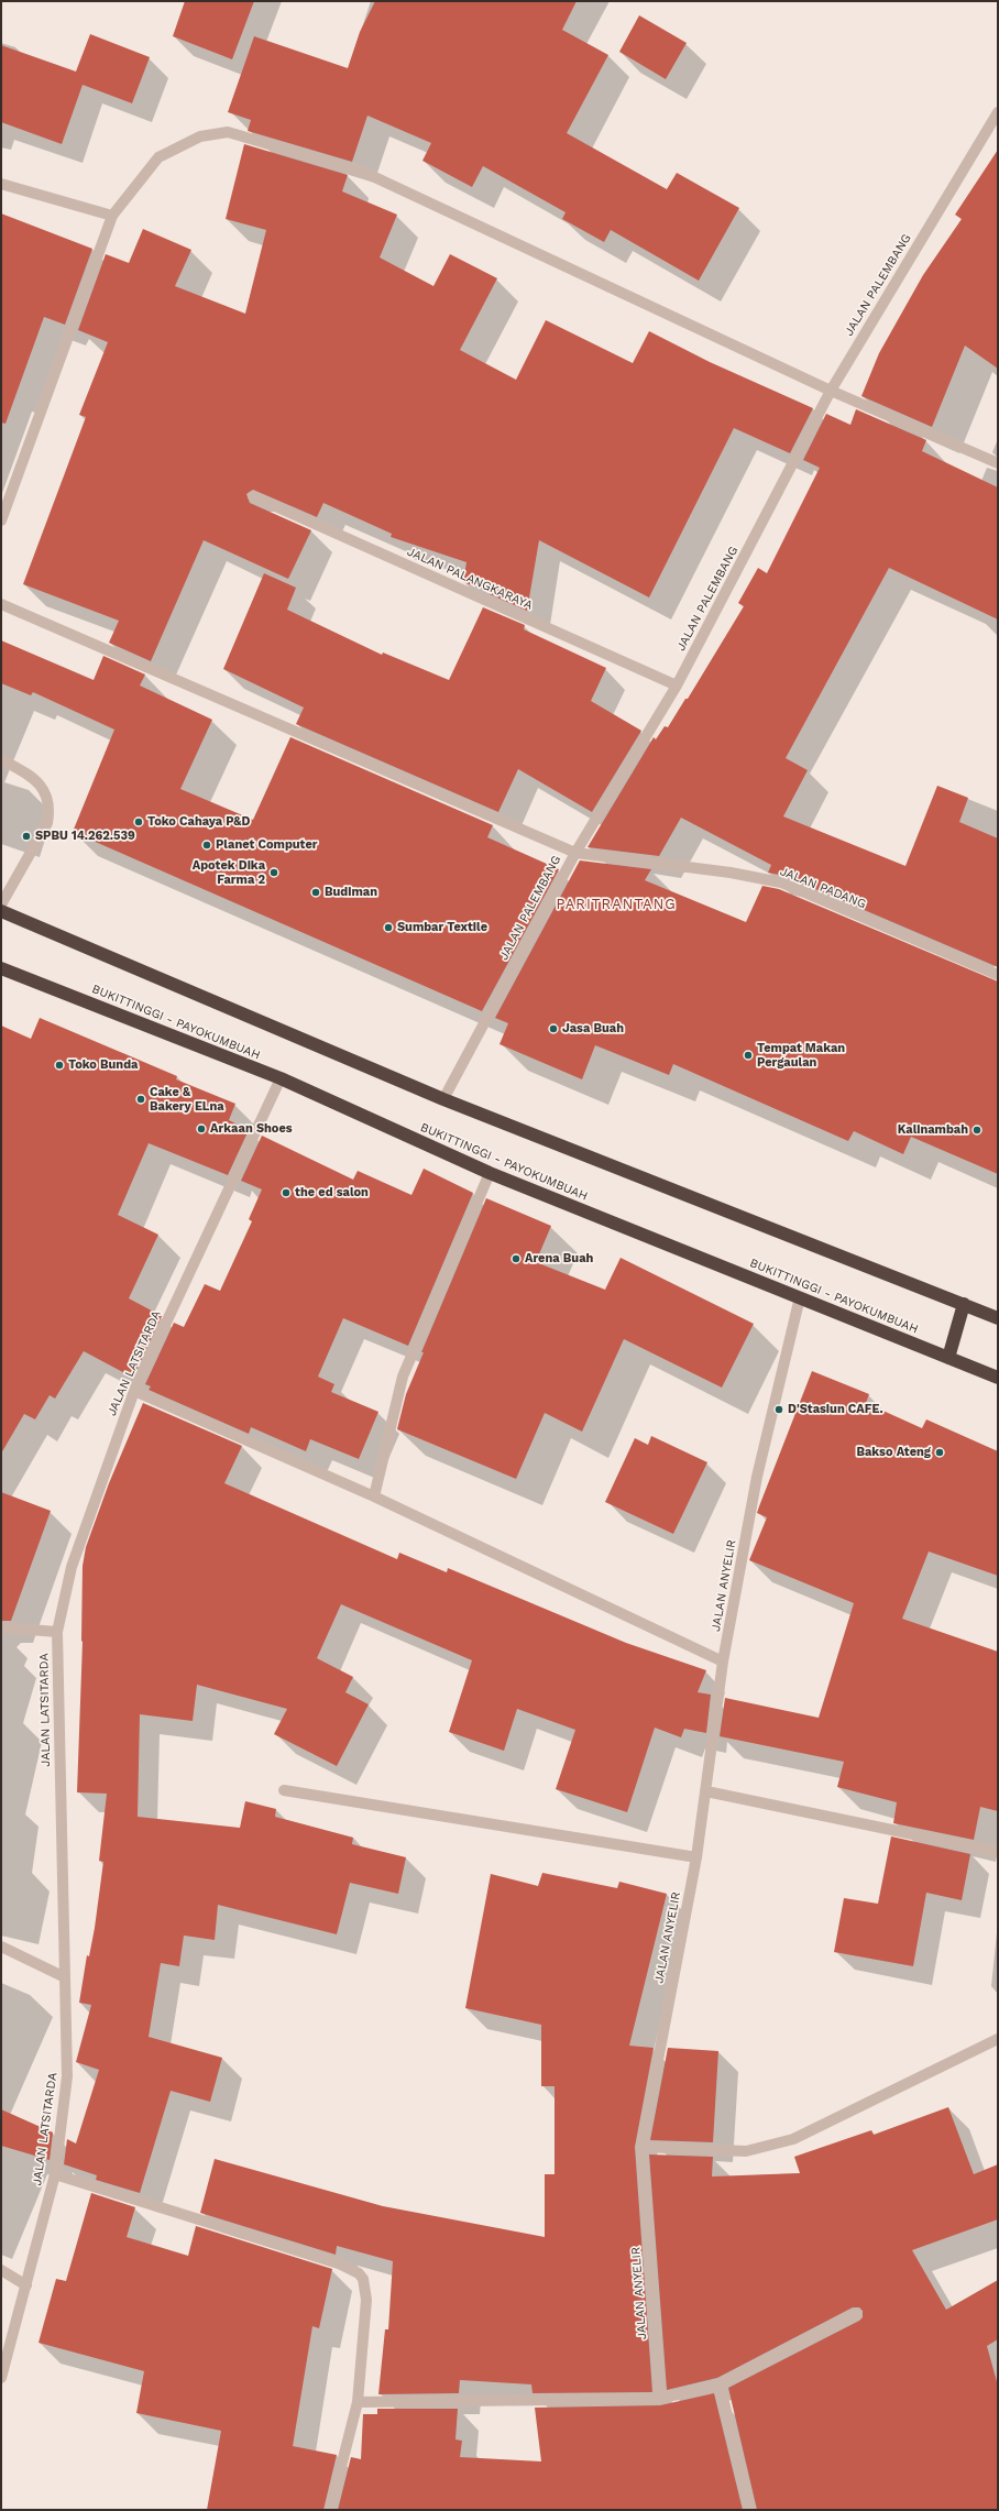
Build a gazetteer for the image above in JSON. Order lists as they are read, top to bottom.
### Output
{
  "streets": {
    "highway": ["BUKITTINGGI - PAYOKUMBUAH"],
    "street": [
      "JALAN PALEMBANG",
      "JALAN PALANGKARAYA",
      "JALAN PADANG",
      "JALAN LATSITARDA",
      "JALAN ANYELIR"
    ]
  },
  "crossings": [
    ["JALAN PALEMBANG", "JALAN PALANGKARAYA"],
    ["JALAN PALEMBANG", "JALAN PADANG"],
    ["BUKITTINGGI - PAYOKUMBUAH", "JALAN LATSITARDA"],
    ["BUKITTINGGI - PAYOKUMBUAH", "JALAN ANYELIR"]
  ],
  "districts": ["PARITRANTANG"],
  "places": [
    "Toko Cahaya P&D",
    "SPBU 14.262.539",
    "Planet Computer",
    "Apotek Dika Farma 2",
    "Budiman",
    "Sumbar Textile",
    "Jasa Buah",
    "Tempat Makan Pergaulan",
    "Toko Bunda",
    "Cake & Bakery ELna",
    "Arkaan Shoes",
    "Kalinambah",
    "the ed salon",
    "Arena Buah",
    "D'Stasiun CAFE.",
    "Bakso Ateng"
  ]
}
